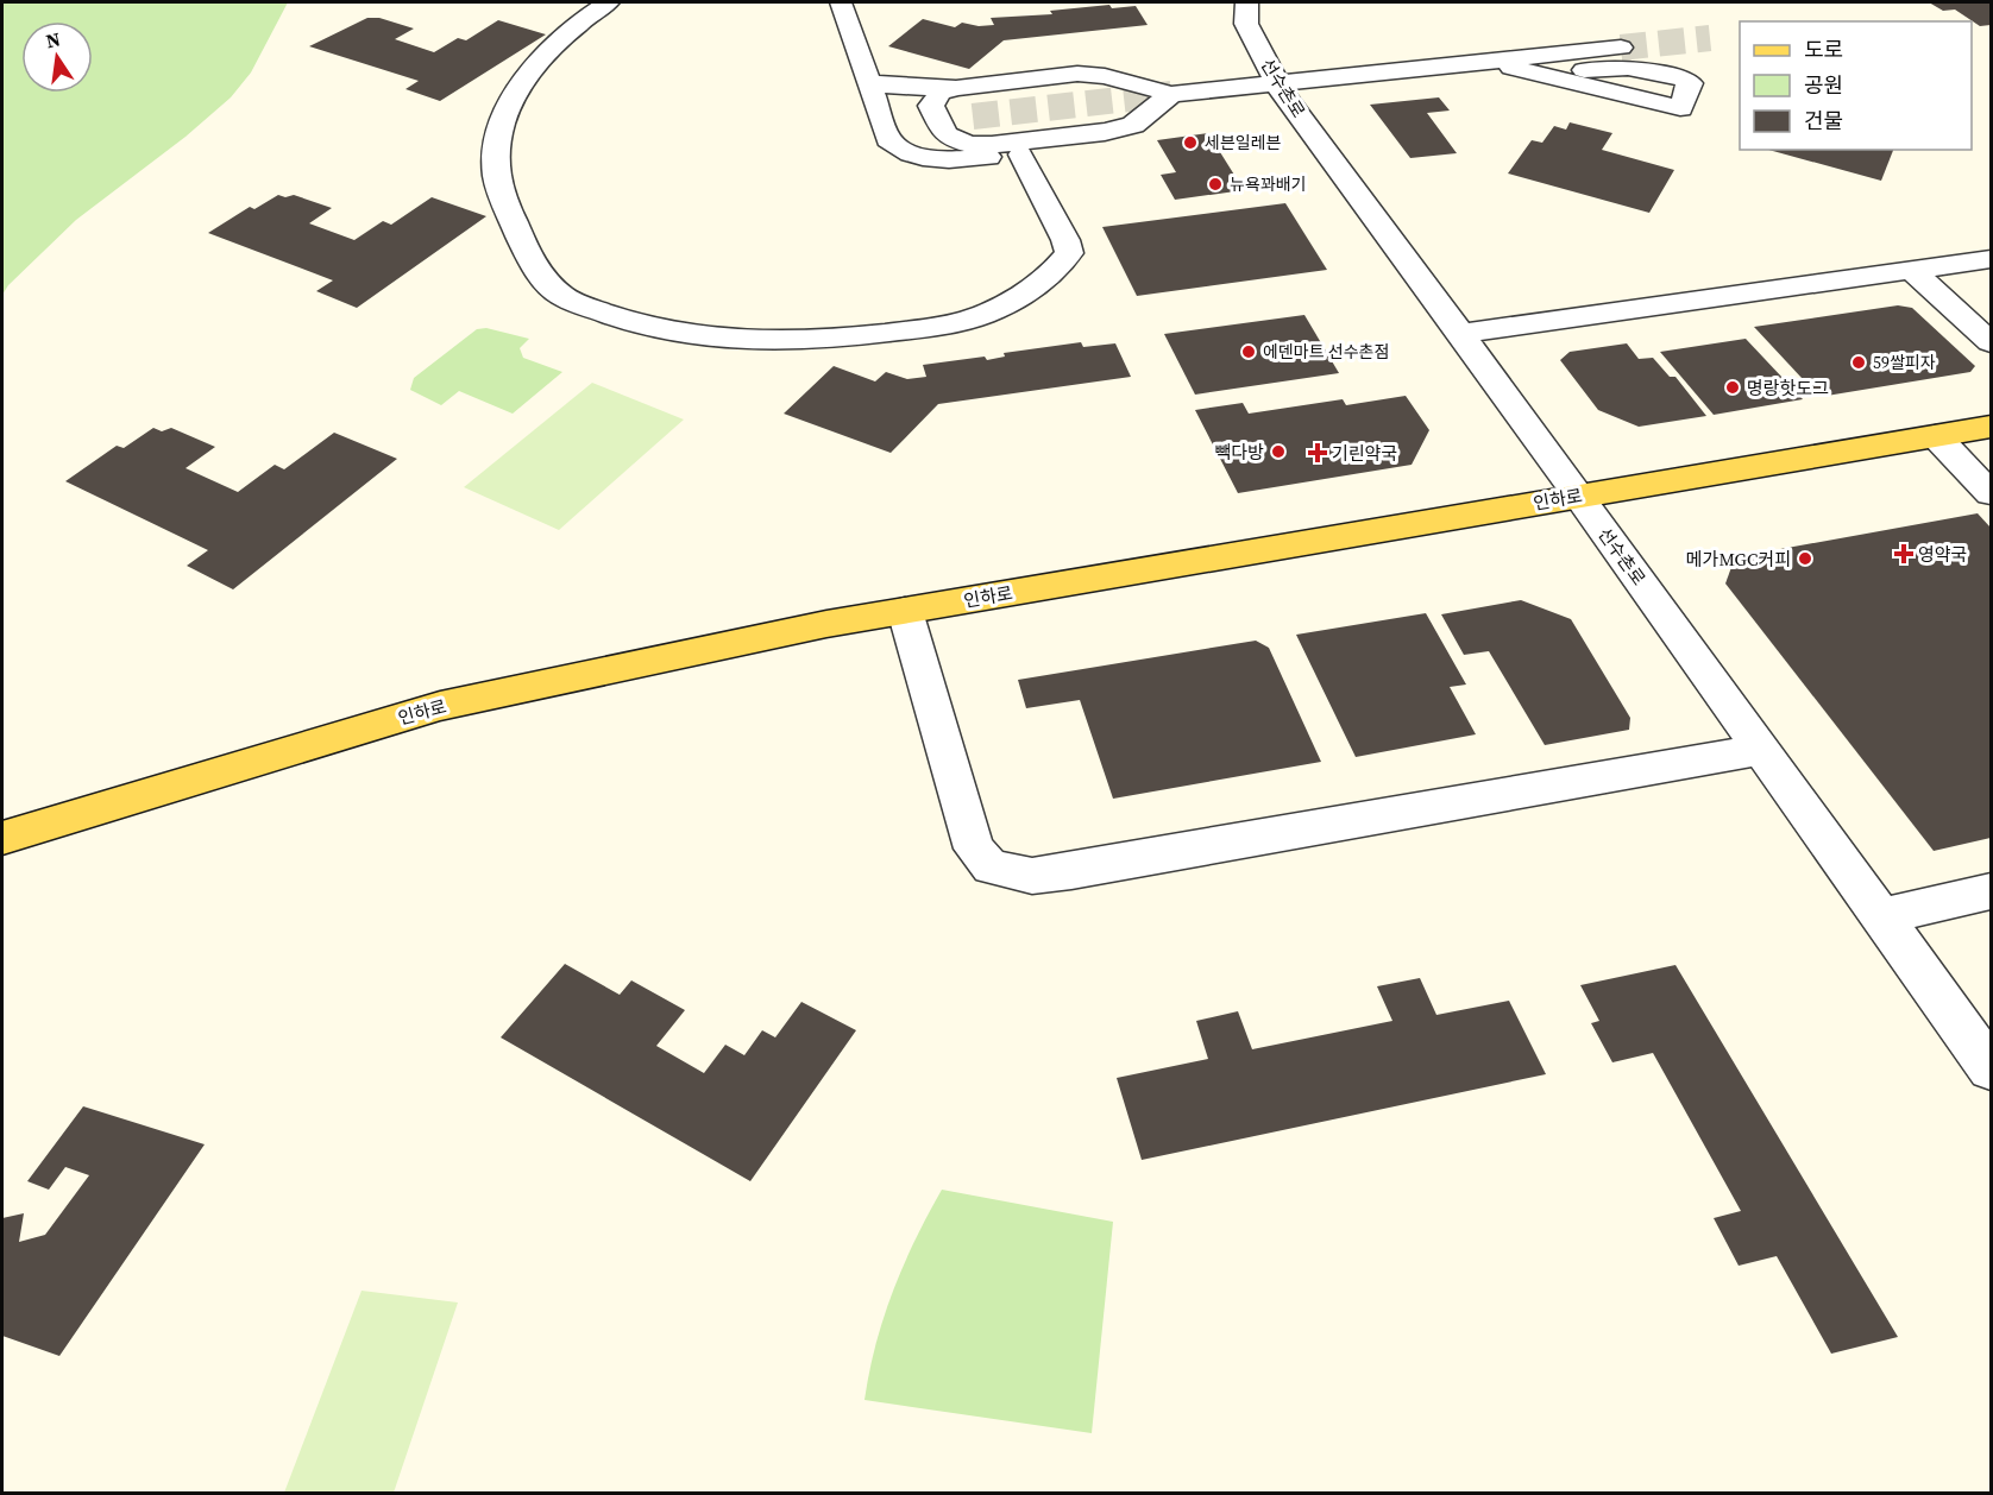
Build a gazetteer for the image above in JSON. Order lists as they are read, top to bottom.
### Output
{
  "streets": {
    "main road": ["인하로"],
    "street": ["선수촌로"]
  },
  "crossings": [
    ["선수촌로", "인하로"]
  ],
  "places": {
    "other": [
      "세븐일레븐",
      "뉴욕꽈배기",
      "에덴마트 선수촌점",
      "59쌀피자",
      "명랑핫도그",
      "빽다방",
      "메가MGC커피"
    ],
    "health": ["기린약국", "영약국"]
  },
  "legend": ["도로", "공원", "건물"],
  "north": "top"
}
